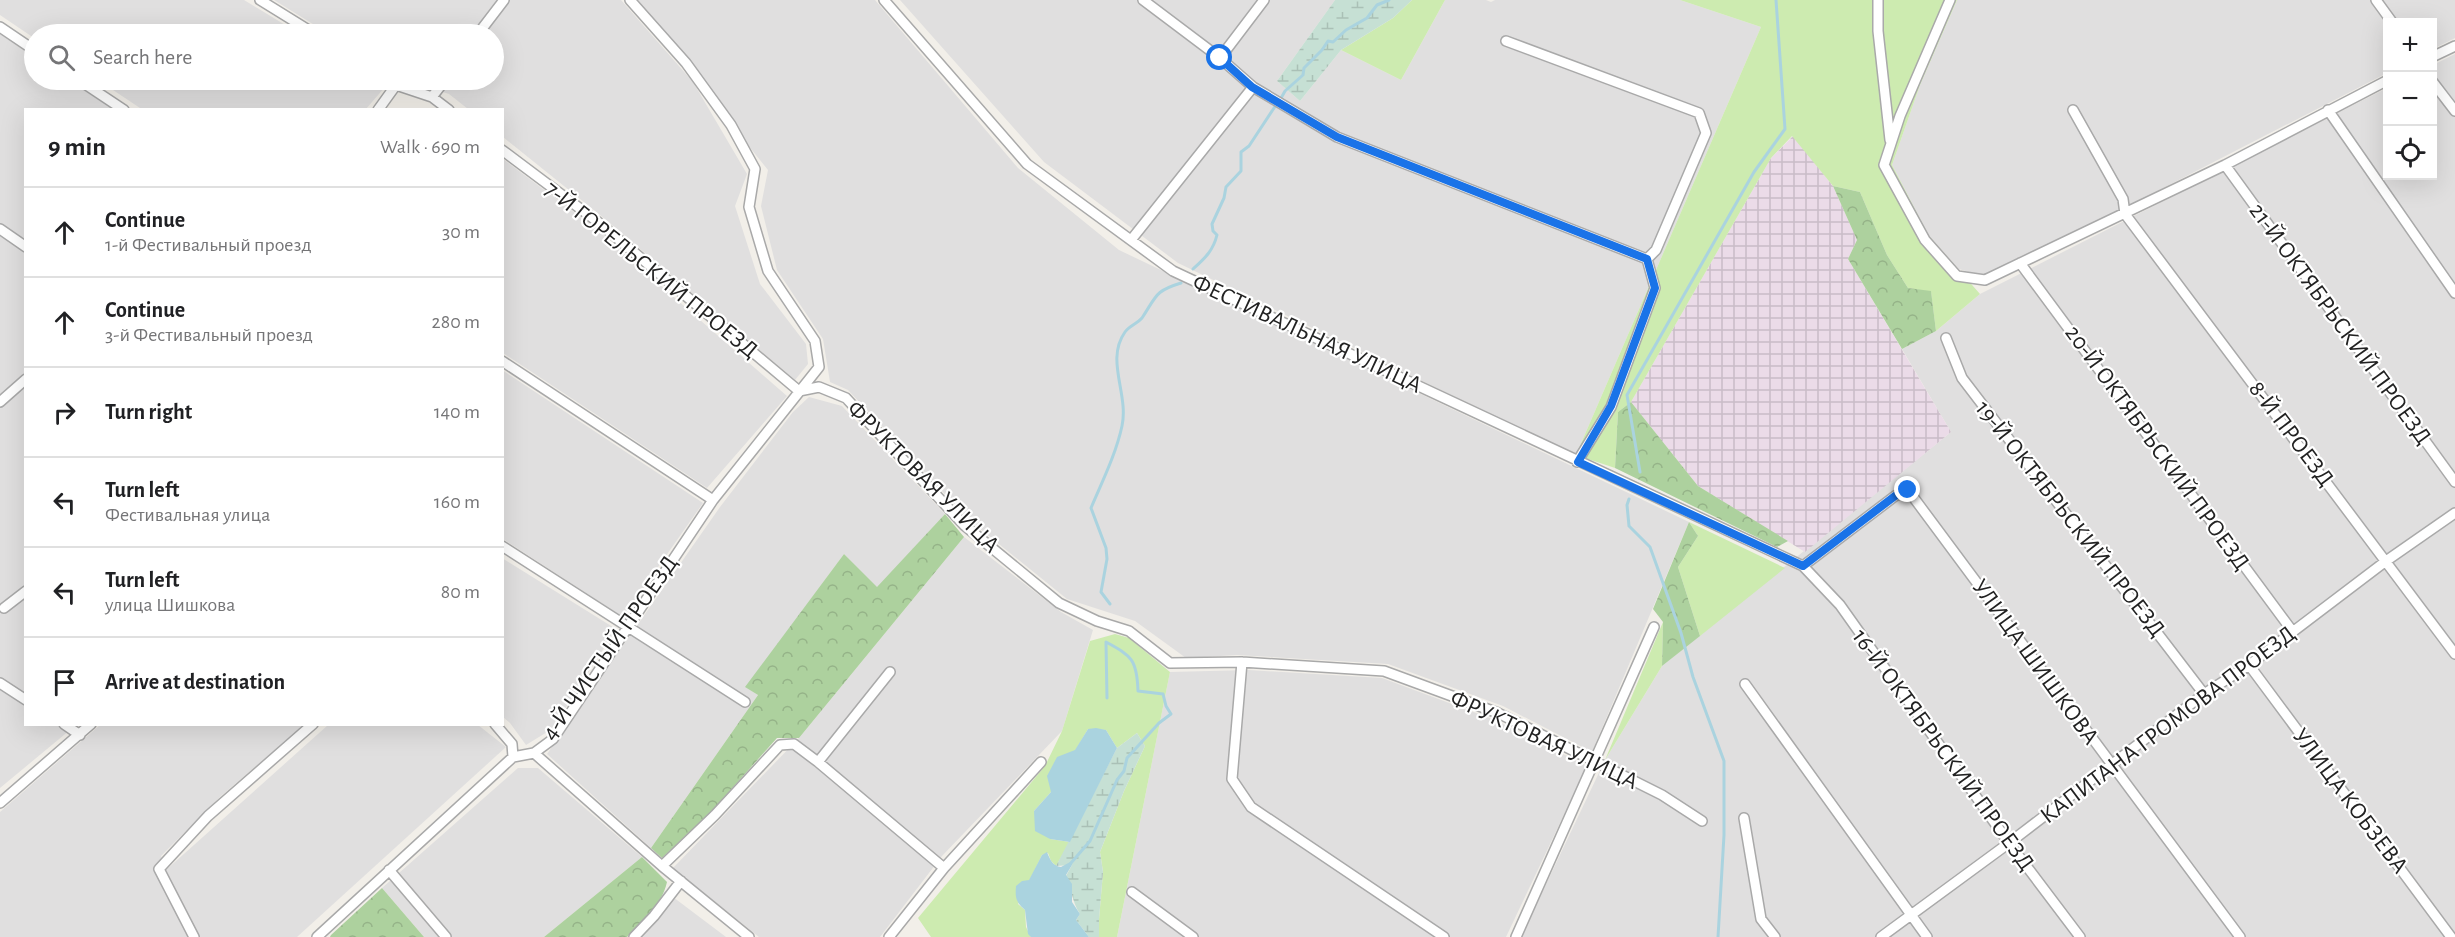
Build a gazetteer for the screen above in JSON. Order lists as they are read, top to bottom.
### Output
{
  "streets": {
    "street": [
      "7-Й ГОРЕЛЬСКИЙ ПРОЕЗД",
      "21-Й ОКТЯБРЬСКИЙ ПРОЕЗД",
      "ФЕСТИВАЛЬНАЯ УЛИЦА",
      "8-Й ПРОЕЗД",
      "20-Й ОКТЯБРЬСКИЙ ПРОЕЗД",
      "ФРУКТОВАЯ УЛИЦА",
      "19-Й ОКТЯБРЬСКИЙ ПРОЕЗД",
      "4-Й ЧИСТЫЙ ПРОЕЗД",
      "УЛИЦА ШИШКОВА",
      "КАПИТАНА ГРОМОВА ПРОЕЗД",
      "16-Й ОКТЯБРЬСКИЙ ПРОЕЗД",
      "УЛИЦА КОБЗЕВА"
    ]
  },
  "crossings": [
    ["7-Й ГОРЕЛЬСКИЙ ПРОЕЗД", "ФРУКТОВАЯ УЛИЦА"],
    ["7-Й ГОРЕЛЬСКИЙ ПРОЕЗД", "4-Й ЧИСТЫЙ ПРОЕЗД"],
    ["ФЕСТИВАЛЬНАЯ УЛИЦА", "УЛИЦА ШИШКОВА"],
    ["ФЕСТИВАЛЬНАЯ УЛИЦА", "16-Й ОКТЯБРЬСКИЙ ПРОЕЗД"],
    ["8-Й ПРОЕЗД", "КАПИТАНА ГРОМОВА ПРОЕЗД"],
    ["20-Й ОКТЯБРЬСКИЙ ПРОЕЗД", "КАПИТАНА ГРОМОВА ПРОЕЗД"],
    ["ФРУКТОВАЯ УЛИЦА", "4-Й ЧИСТЫЙ ПРОЕЗД"],
    ["19-Й ОКТЯБРЬСКИЙ ПРОЕЗД", "КАПИТАНА ГРОМОВА ПРОЕЗД"],
    ["УЛИЦА ШИШКОВА", "КАПИТАНА ГРОМОВА ПРОЕЗД"],
    ["УЛИЦА ШИШКОВА", "16-Й ОКТЯБРЬСКИЙ ПРОЕЗД"],
    ["КАПИТАНА ГРОМОВА ПРОЕЗД", "16-Й ОКТЯБРЬСКИЙ ПРОЕЗД"],
    ["КАПИТАНА ГРОМОВА ПРОЕЗД", "УЛИЦА КОБЗЕВА"]
  ],
  "page": {
    "map_buttons": ["+", "−"],
    "search": "Search here",
    "heading": ["9 min", "Walk · 690 m"],
    "list": [
      ["Continue", "1-й Фестивальный проезд", "30 m"],
      ["Continue", "3-й Фестивальный проезд", "280 m"],
      ["Turn right", "140 m"],
      ["Turn left", "Фестивальная улица", "160 m"],
      ["Turn left", "улица Шишкова", "80 m"],
      "Arrive at destination"
    ]
  }
}
